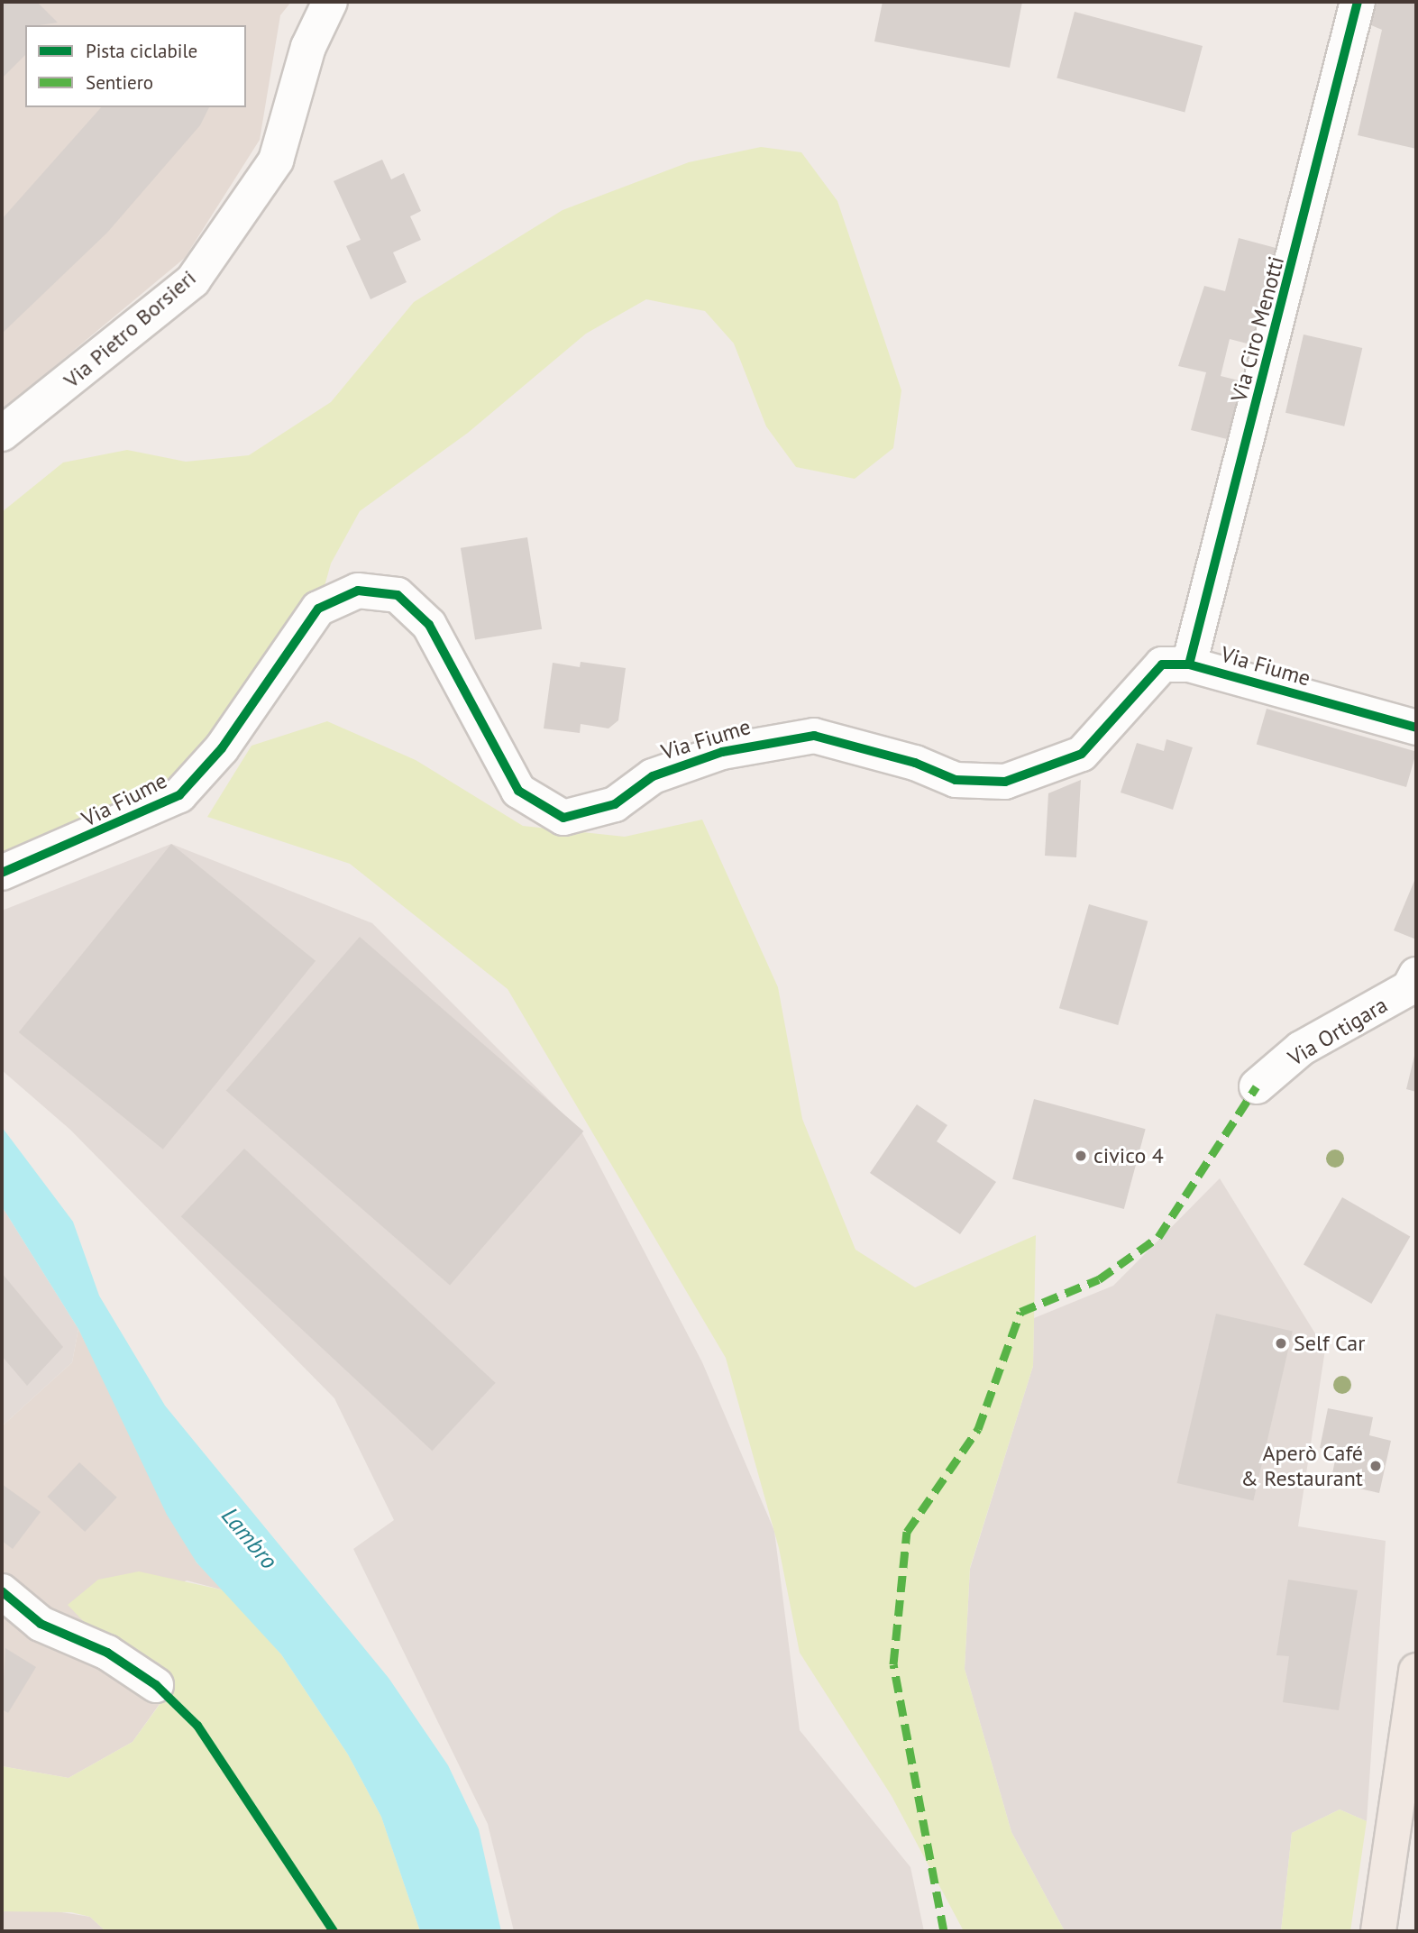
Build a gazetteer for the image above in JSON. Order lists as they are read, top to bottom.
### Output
{
  "streets": {
    "street": [
      "Via Pietro Borsieri",
      "Via Ciro Menotti",
      "Via Fiume",
      "Via Ortigara"
    ]
  },
  "crossings": [
    ["Via Ciro Menotti", "Via Fiume"]
  ],
  "water": ["Lambro"],
  "places": ["civico 4", "Self Car", "Aperò Café & Restaurant"],
  "legend": ["Pista ciclabile", "Sentiero"]
}
